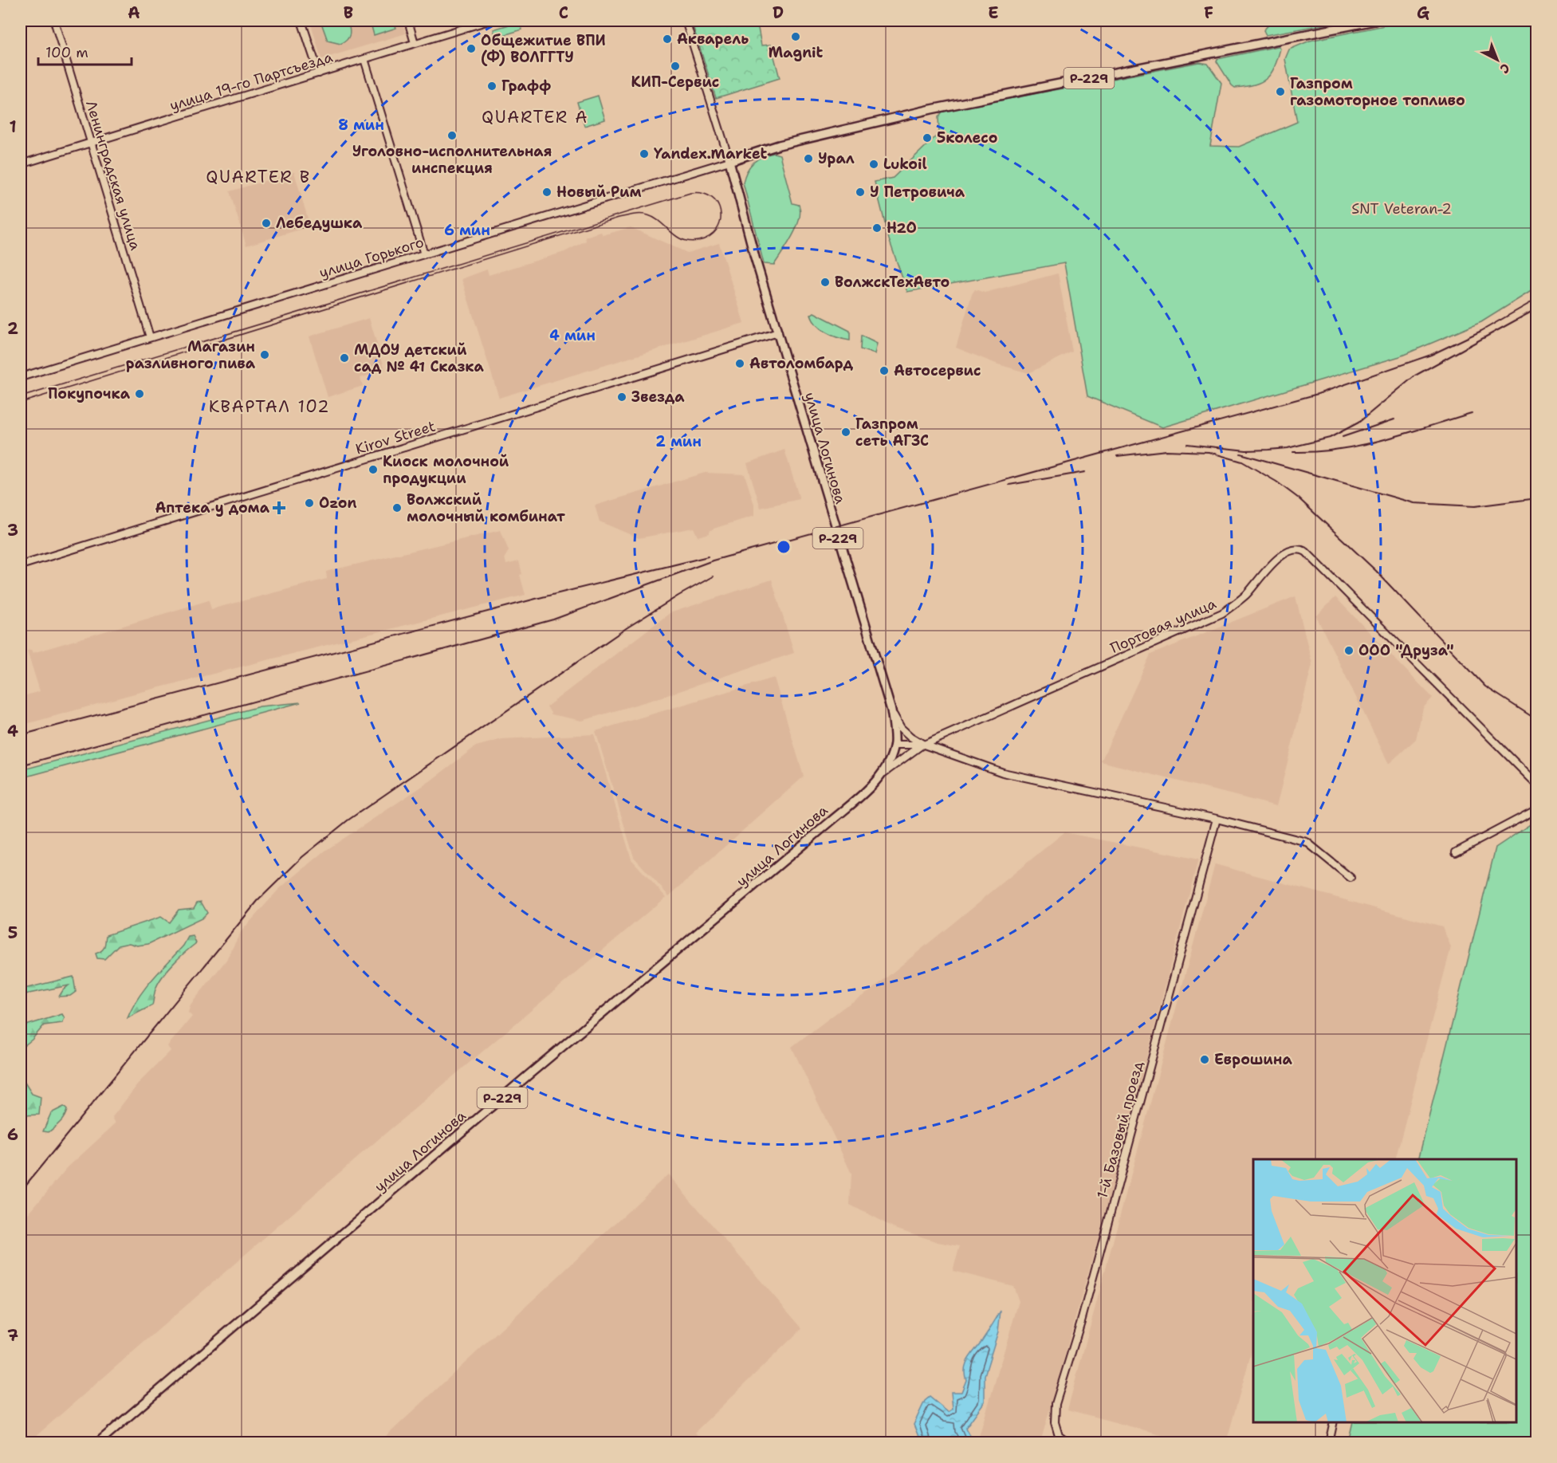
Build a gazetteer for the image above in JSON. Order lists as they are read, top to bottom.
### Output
{
  "streets": {
    "main road": ["Р-229", "улица Логинова"],
    "street": [
      "улица 19-го Партсъезда",
      "Ленинградская улица",
      "улица Горького",
      "Kirov Street",
      "Портовая улица",
      "1-й Базовый проезд"
    ]
  },
  "crossings": [
    ["Р-229", "улица Горького"],
    ["Р-229", "улица Логинова"],
    ["улица 19-го Партсъезда", "Ленинградская улица"],
    ["Ленинградская улица", "улица Горького"],
    ["улица Горького", "улица Логинова"],
    ["Kirov Street", "улица Логинова"],
    ["улица Логинова", "Портовая улица"]
  ],
  "districts": ["QUARTER A", "QUARTER B", "КВАРТАЛ 102"],
  "parks": ["SNT Veteran-2"],
  "places": {
    "other": [
      "Magnit",
      "Акварель",
      "Общежитие ВПИ (Ф) ВОЛГГТУ",
      "КИП-Сервис",
      "Графф",
      "Газпром газомоторное топливо",
      "Уголовно-исполнительная инспекция",
      "5колесо",
      "Yandex.Market",
      "Урал",
      "Lukoil",
      "Новый Рим",
      "У Петровича",
      "Лебедушка",
      "H2O",
      "ВолжскТехАвто",
      "Магазин разливного пива",
      "МДОУ детский сад № 41 Сказка",
      "Автоломбард",
      "Автосервис",
      "Покупочка",
      "Звезда",
      "Газпром сеть АГЗС",
      "Киоск молочной продукции",
      "Ozon",
      "Волжский молочный комбинат",
      "ООО \"Друза\"",
      "Еврошина"
    ],
    "health": ["Аптека у дома"]
  },
  "scale_bar": "100 m",
  "north": "bottom right",
  "grid": {
    "columns": [
      "A",
      "B",
      "C",
      "D",
      "E",
      "F",
      "G"
    ],
    "rows": [
      "1",
      "2",
      "3",
      "4",
      "5",
      "6",
      "7"
    ]
  },
  "rings": [
    "8 мин",
    "6 мин",
    "4 мин",
    "2 мин"
  ]
}
